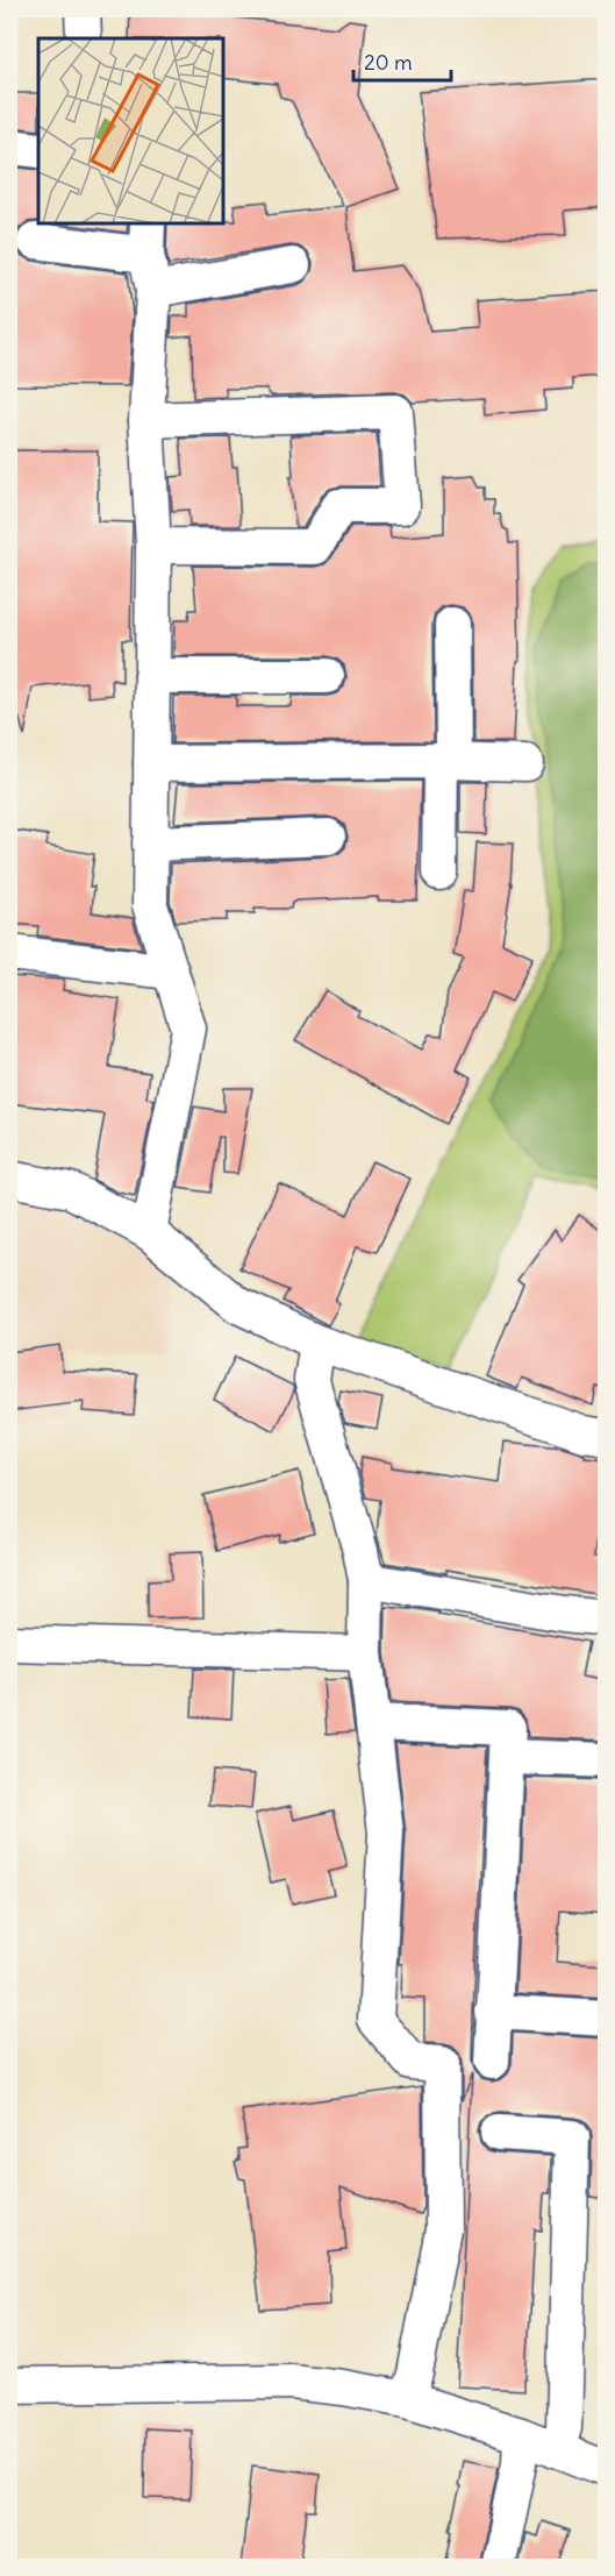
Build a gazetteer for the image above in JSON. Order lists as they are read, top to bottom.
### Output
{
  "scale_bar": "20 m"
}
